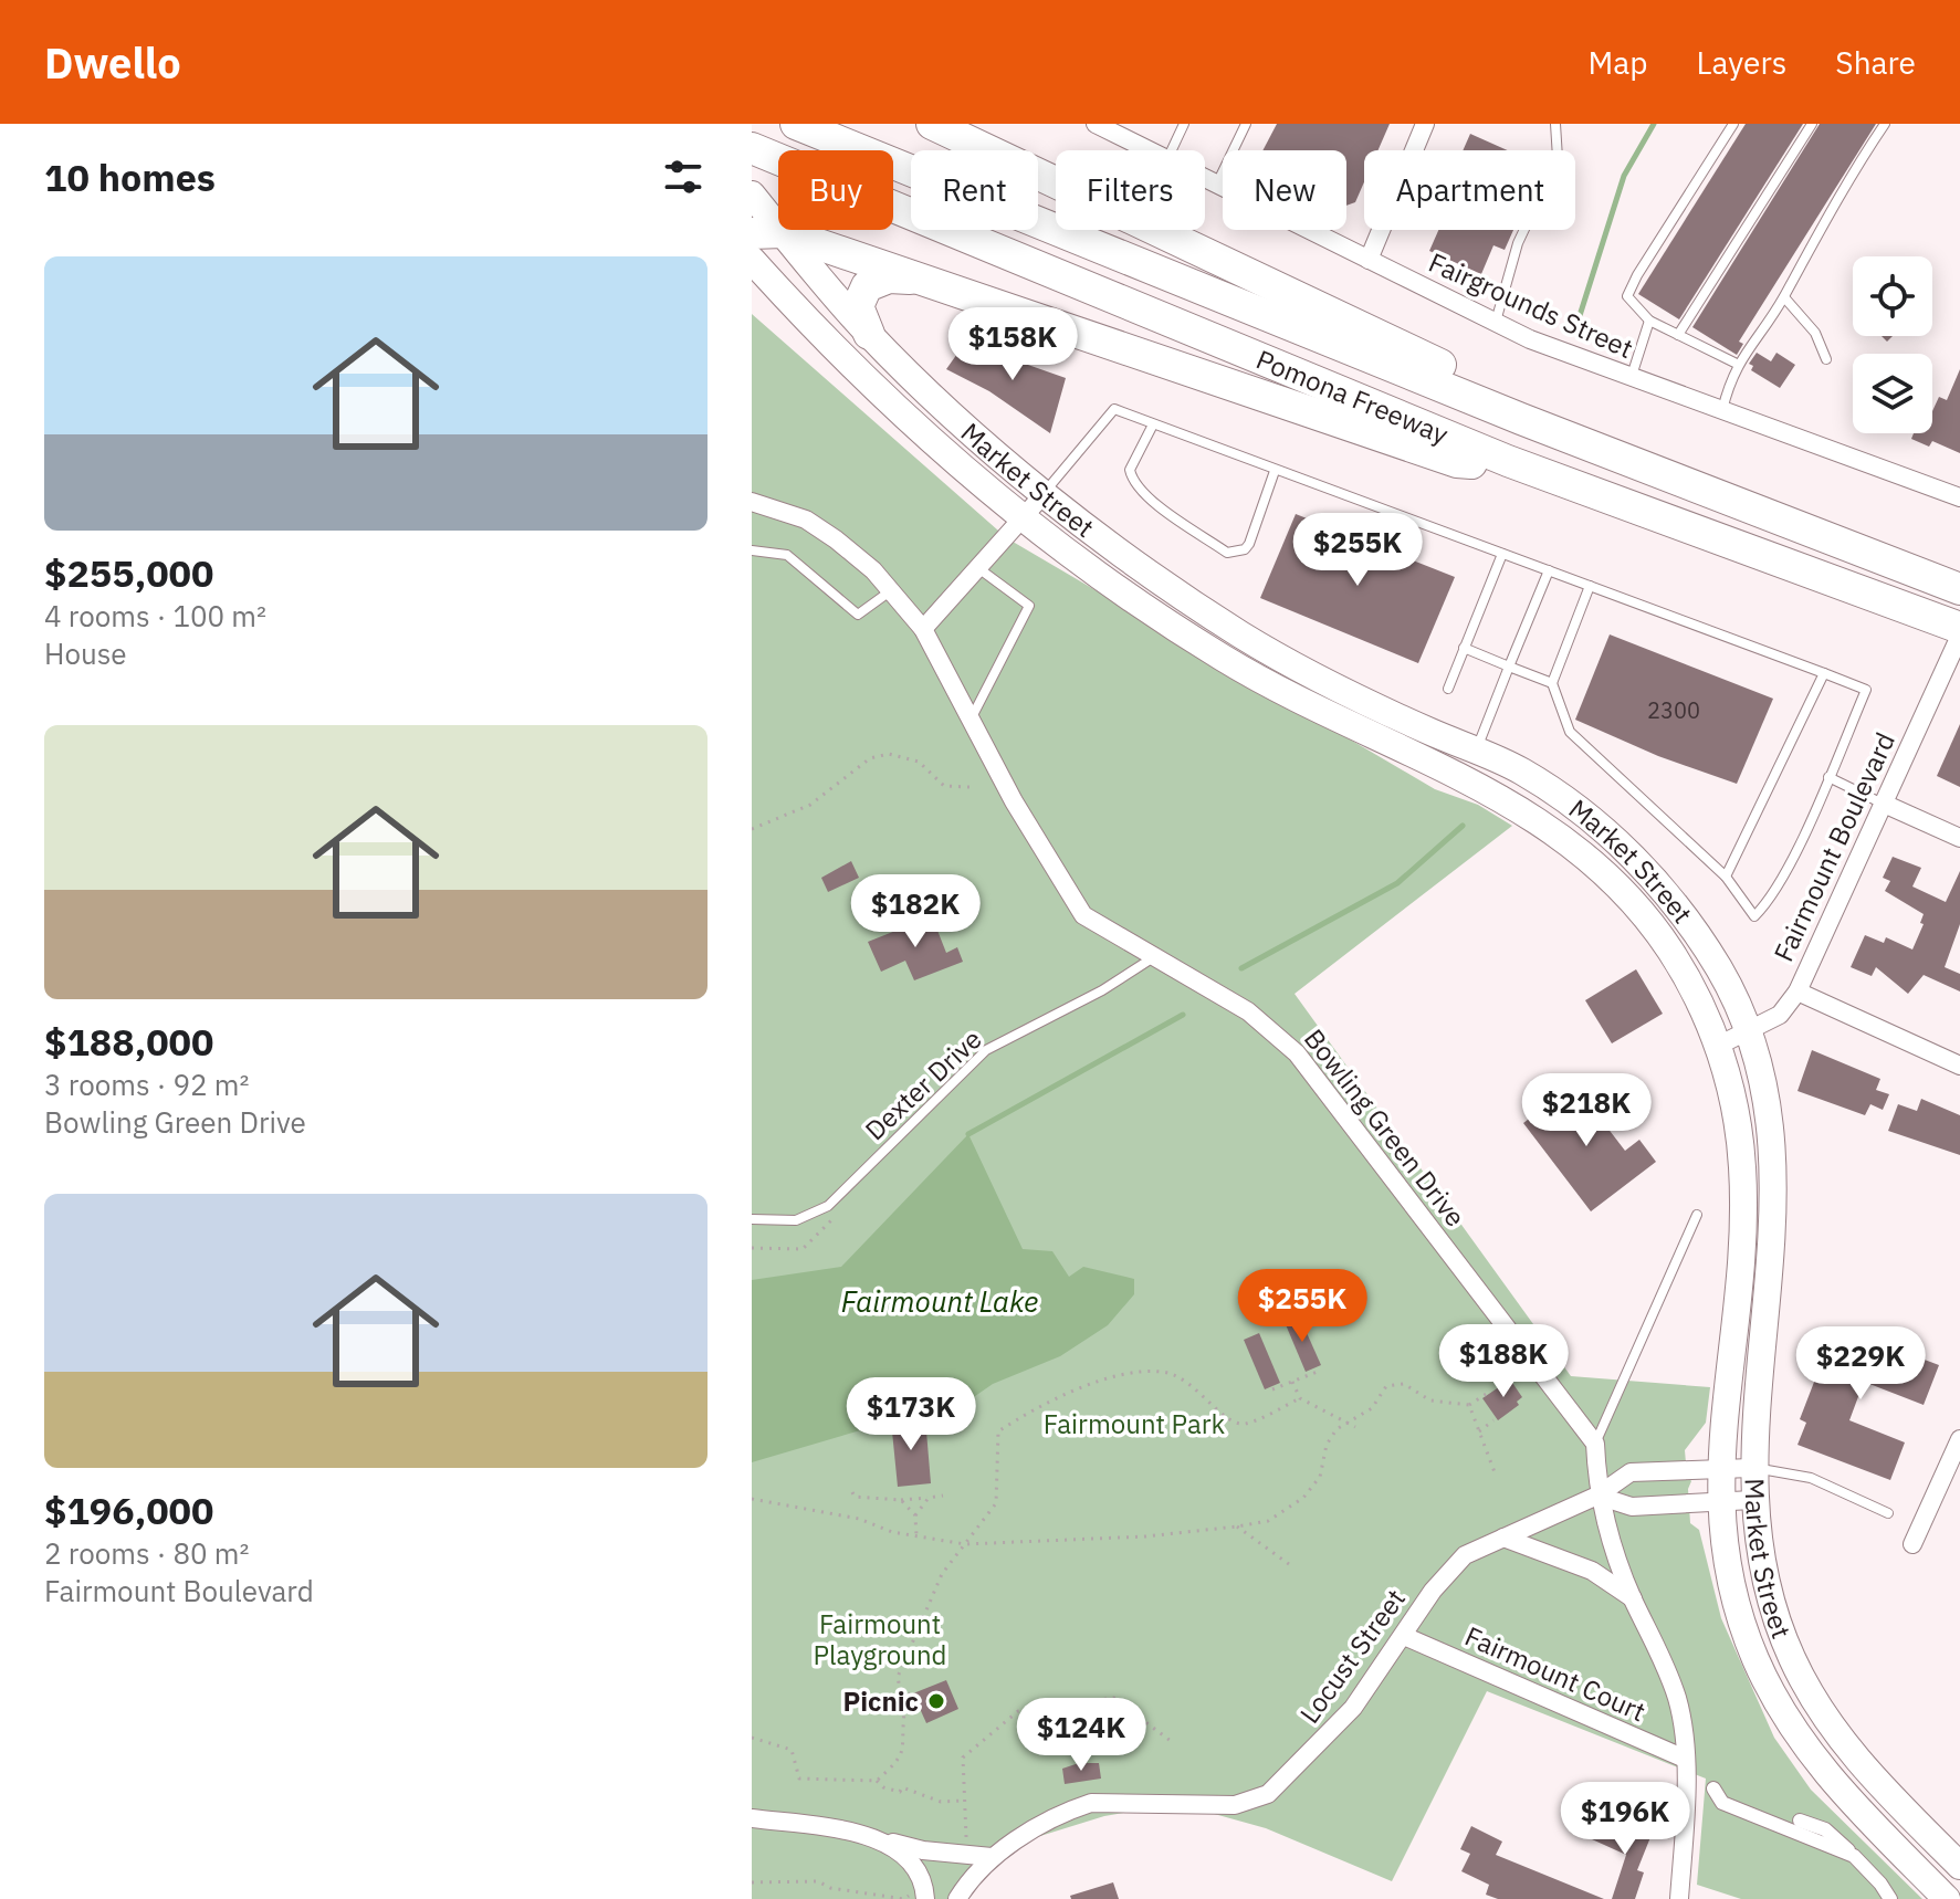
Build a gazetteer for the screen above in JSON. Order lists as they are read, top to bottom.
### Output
{
  "streets": {
    "highway": ["Pomona Freeway"],
    "main road": ["Market Street"],
    "street": [
      "Fairgrounds Street",
      "Fairmount Boulevard",
      "Bowling Green Drive",
      "Locust Street",
      "Fairmount Court"
    ],
    "lane": ["Dexter Drive"]
  },
  "crossings": [
    ["Market Street", "Fairmount Boulevard"],
    ["Dexter Drive", "Bowling Green Drive"],
    ["Locust Street", "Fairmount Court"]
  ],
  "water": ["Fairmount Lake"],
  "parks": ["Fairmount Park", "Fairmount Playground"],
  "places": ["Picnic"],
  "house_numbers": ["2300"],
  "page": {
    "header": "Dwello",
    "nav": ["Map", "Layers", "Share"],
    "heading": "10 homes",
    "chip": [
      "Buy",
      "Rent",
      "Filters",
      "New",
      "Apartment"
    ],
    "list": [
      {
        "name": "$255,000",
        "note": "4 rooms · 100 m² · House"
      },
      {
        "name": "$188,000",
        "note": "3 rooms · 92 m² · Bowling Green Drive"
      },
      {
        "name": "$196,000",
        "note": "2 rooms · 80 m² · Fairmount Boulevard"
      }
    ],
    "price": [
      "$158K",
      "$255K",
      "$182K",
      "$218K",
      "$255K",
      "$188K",
      "$229K",
      "$173K",
      "$124K",
      "$196K"
    ]
  }
}
